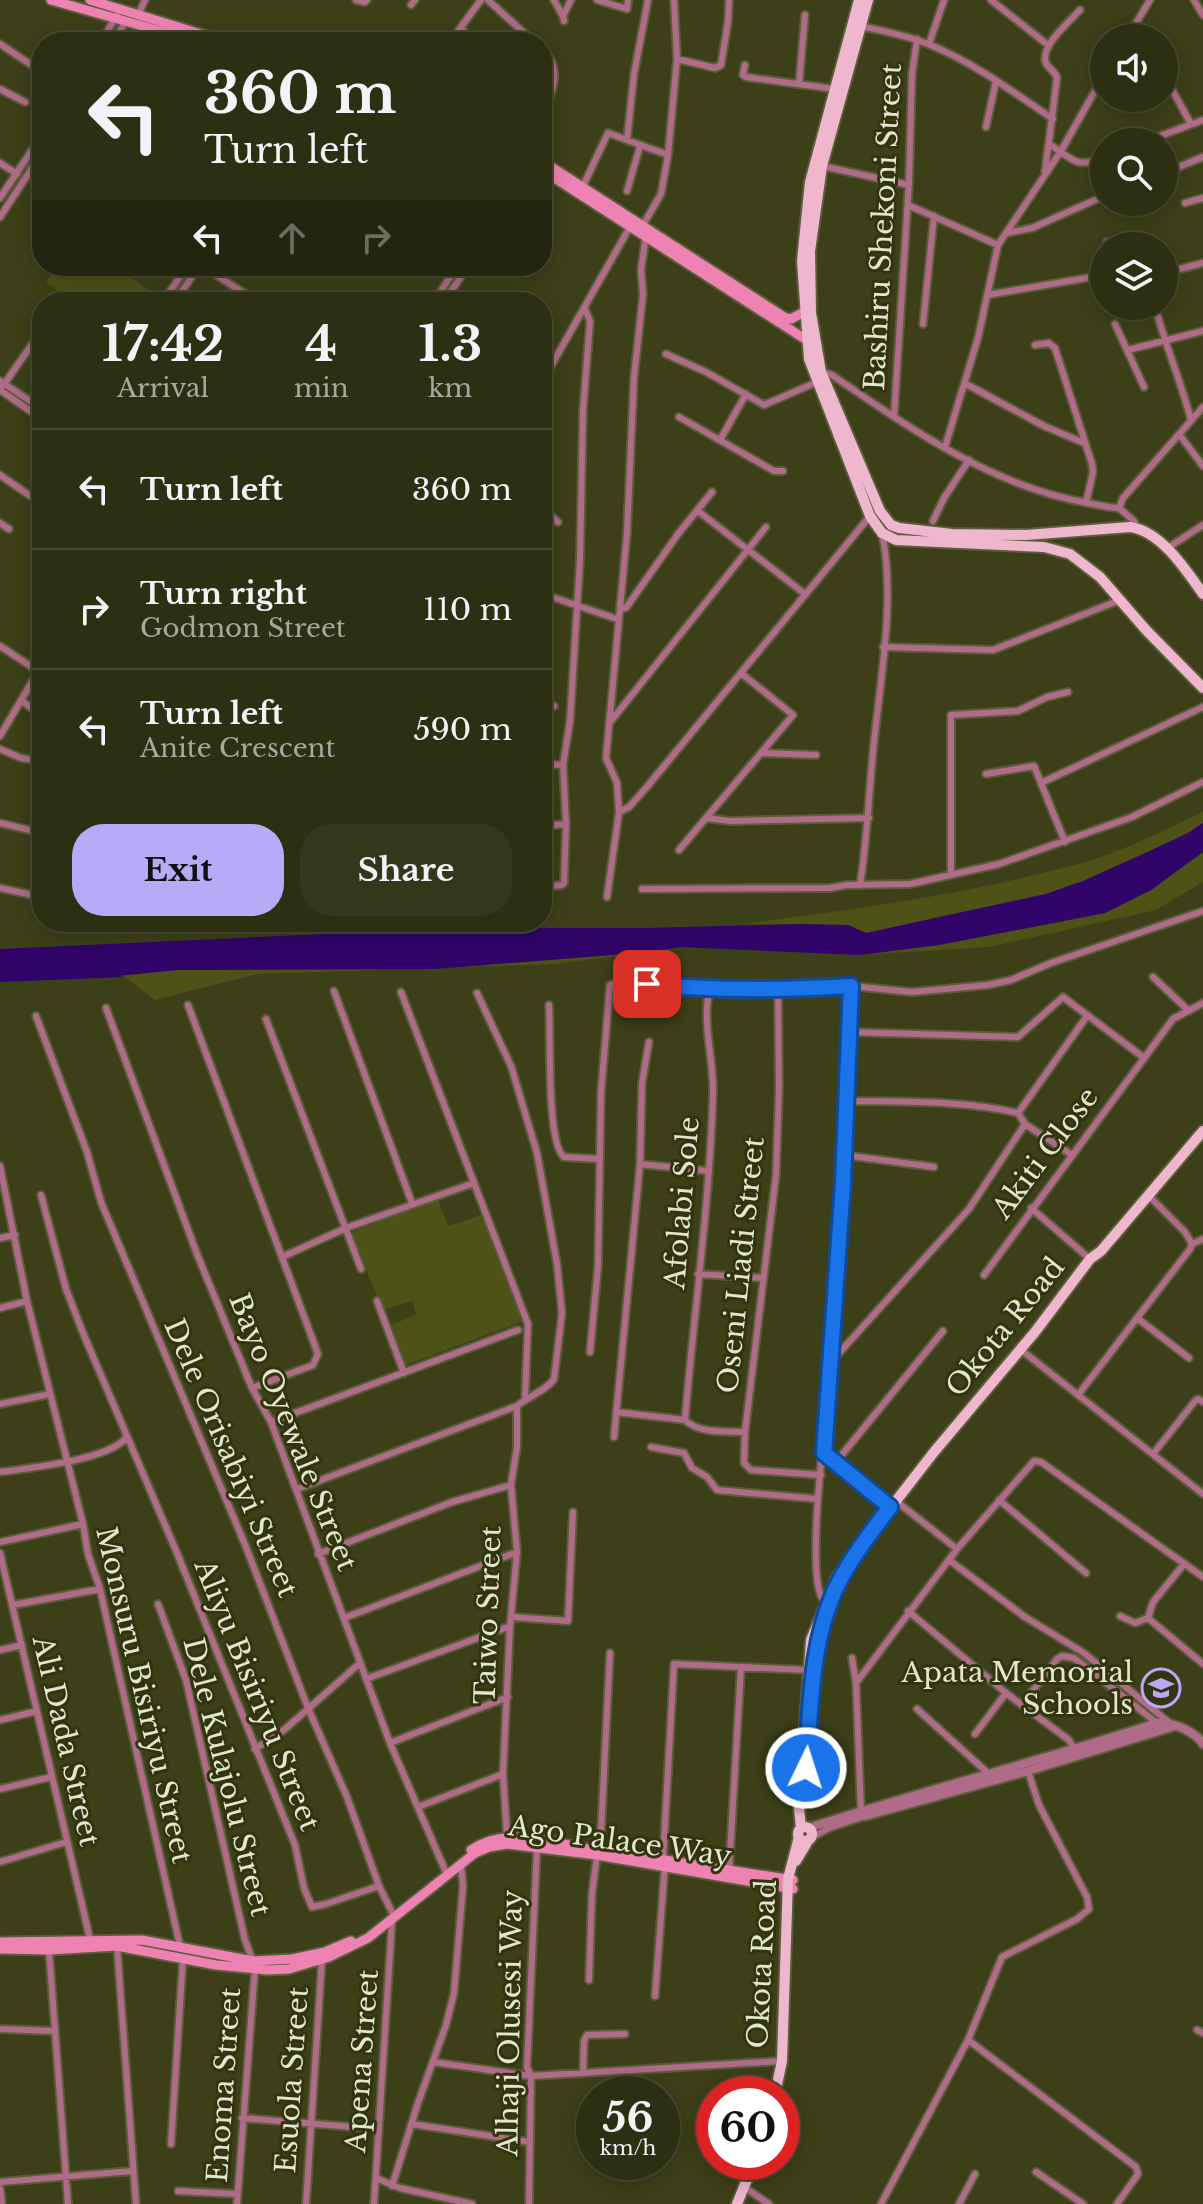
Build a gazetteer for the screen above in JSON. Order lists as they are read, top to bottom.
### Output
{
  "streets": {
    "main road": ["Okota Road", "Ago Palace Way"],
    "street": [
      "Bashiru Shekoni Street",
      "Akiti Close",
      "Afolabi Sole",
      "Oseni Liadi Street",
      "Bayo Oyewale Street",
      "Dele Orisabiyi Street",
      "Taiwo Street",
      "Monsuru Bisiriyu Street",
      "Aliyu Bisiriyu Street",
      "Ali Dada Street",
      "Dele Kulajolu Street",
      "Alhaji Olusesi Way",
      "Apena Street",
      "Esuola Street",
      "Enoma Street"
    ]
  },
  "crossings": [
    ["Okota Road", "Ago Palace Way"],
    ["Bayo Oyewale Street", "Ago Palace Way"],
    ["Dele Orisabiyi Street", "Aliyu Bisiriyu Street"],
    ["Dele Orisabiyi Street", "Ago Palace Way"],
    ["Dele Orisabiyi Street", "Apena Street"],
    ["Taiwo Street", "Ago Palace Way"],
    ["Monsuru Bisiriyu Street", "Ago Palace Way"],
    ["Ali Dada Street", "Ago Palace Way"],
    ["Dele Kulajolu Street", "Ago Palace Way"],
    ["Dele Kulajolu Street", "Enoma Street"],
    ["Ago Palace Way", "Alhaji Olusesi Way"],
    ["Ago Palace Way", "Apena Street"],
    ["Ago Palace Way", "Esuola Street"],
    ["Ago Palace Way", "Enoma Street"]
  ],
  "places": {
    "school or university": ["Apata Memorial Schools"]
  },
  "page": {
    "turn": ["360 m", "Turn left"],
    "eta": [
      "17:42",
      "Arrival",
      "4",
      "min",
      "1.3",
      "km"
    ],
    "list": [
      {
        "name": "Turn left",
        "value": "360 m"
      },
      {
        "name": "Turn right",
        "note": "Godmon Street",
        "value": "110 m"
      },
      {
        "name": "Turn left",
        "note": "Anite Crescent",
        "value": "590 m"
      }
    ],
    "buttons": ["Exit", "Share"],
    "speed": "56 km/h",
    "limit": "60"
  }
}
